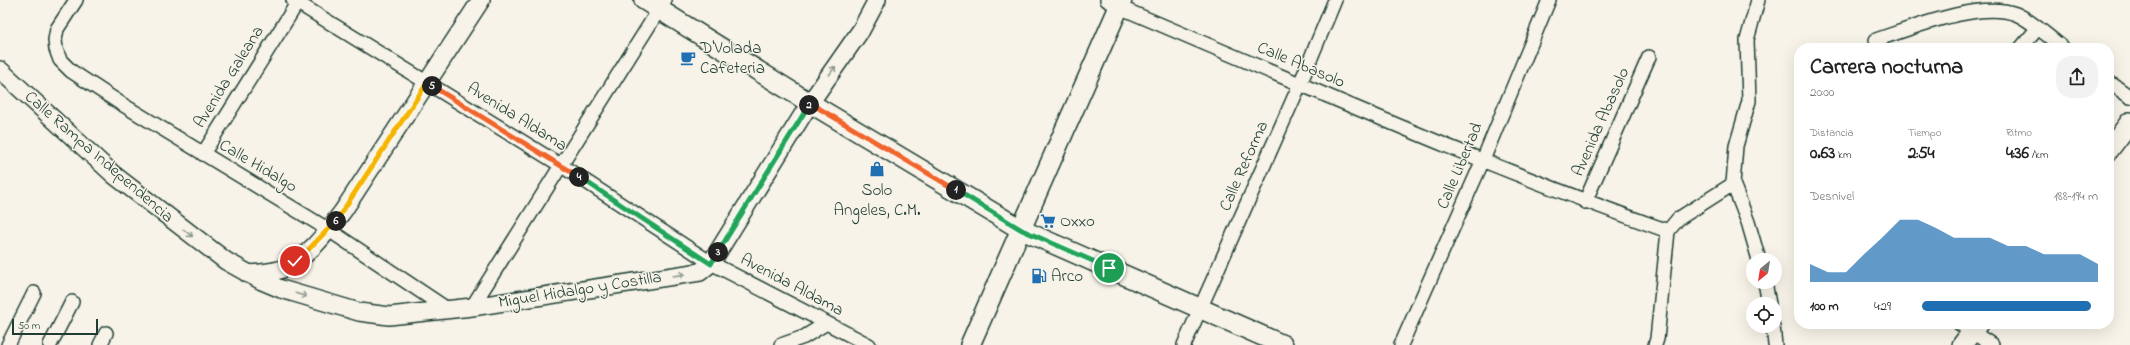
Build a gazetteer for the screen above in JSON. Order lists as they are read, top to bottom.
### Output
{
  "streets": {
    "street": [
      "Calle Abasolo",
      "Avenida Galeana",
      "Avenida Aldama",
      "Avenida Abasolo",
      "Calle Rampa Independencia",
      "Calle Hidalgo",
      "Calle Reforma",
      "Calle Libertad",
      "Miguel Hidalgo y Costilla"
    ]
  },
  "crossings": [
    ["Calle Abasolo", "Avenida Abasolo"],
    ["Calle Abasolo", "Calle Reforma"],
    ["Calle Abasolo", "Calle Libertad"],
    ["Avenida Galeana", "Avenida Aldama"],
    ["Avenida Galeana", "Calle Hidalgo"],
    ["Avenida Aldama", "Miguel Hidalgo y Costilla"],
    ["Avenida Abasolo", "Calle Libertad"],
    ["Calle Rampa Independencia", "Calle Hidalgo"],
    ["Calle Rampa Independencia", "Miguel Hidalgo y Costilla"],
    ["Calle Hidalgo", "Miguel Hidalgo y Costilla"]
  ],
  "one_way": ["Calle Rampa Independencia", "Miguel Hidalgo y Costilla"],
  "places": {
    "cafe": ["D'Volada Cafeteria"],
    "shop": ["Solo Angeles, C.M."],
    "supermarket": ["Oxxo"],
    "fuel station": ["Arco"]
  },
  "scale_bar": "50 m",
  "north": "bottom left",
  "page": {
    "heading": ["Carrera nocturna", "20:00"],
    "pins": [
      "5",
      "2",
      "4",
      "1",
      "6",
      "3"
    ],
    "stats": [
      ["Distancia", "0.63 km"],
      ["Tiempo", "2:54"],
      ["Ritmo", "4:36 /km"]
    ],
    "chart": ["Desnivel", "188–194 m"],
    "list": [
      {
        "name": "100 m",
        "note": "4:29"
      }
    ],
    "scale": "50 m"
  }
}
